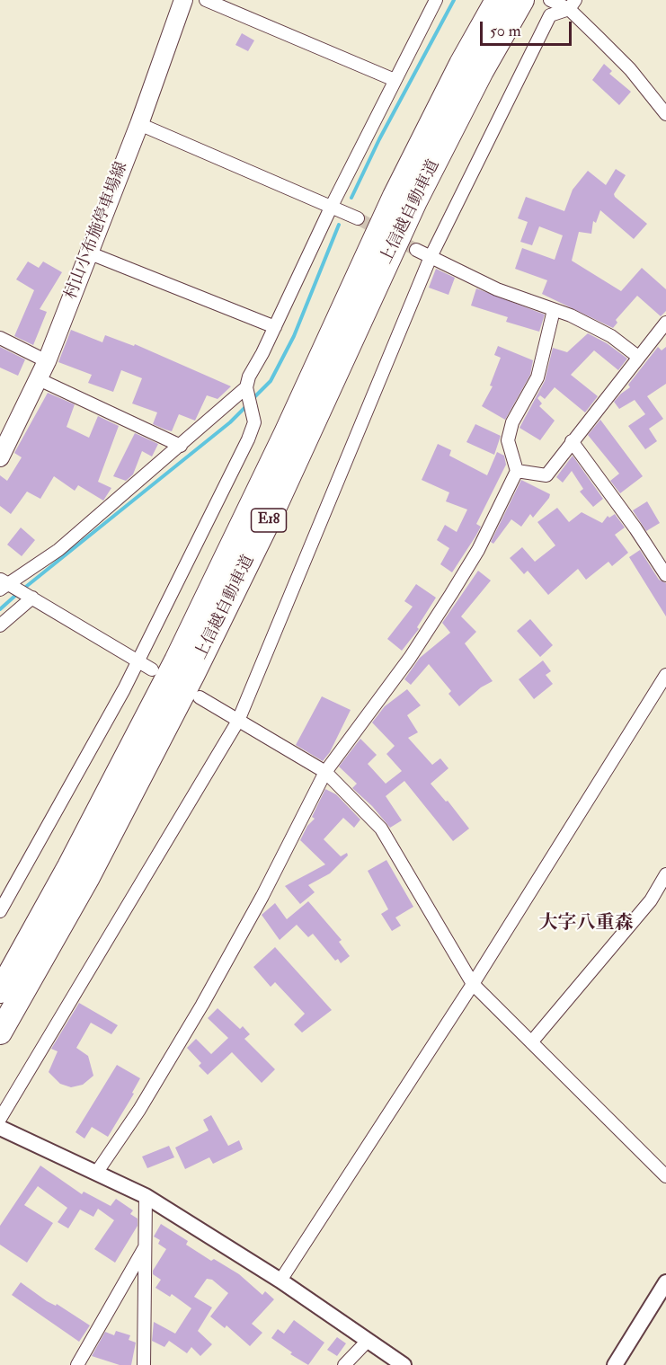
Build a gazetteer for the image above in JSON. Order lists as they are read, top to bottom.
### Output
{
  "streets": {
    "highway": ["上信越自動車道", "E18"],
    "main road": ["村山小布施停車場線"]
  },
  "districts": ["大字八重森"],
  "scale_bar": "50 m"
}
